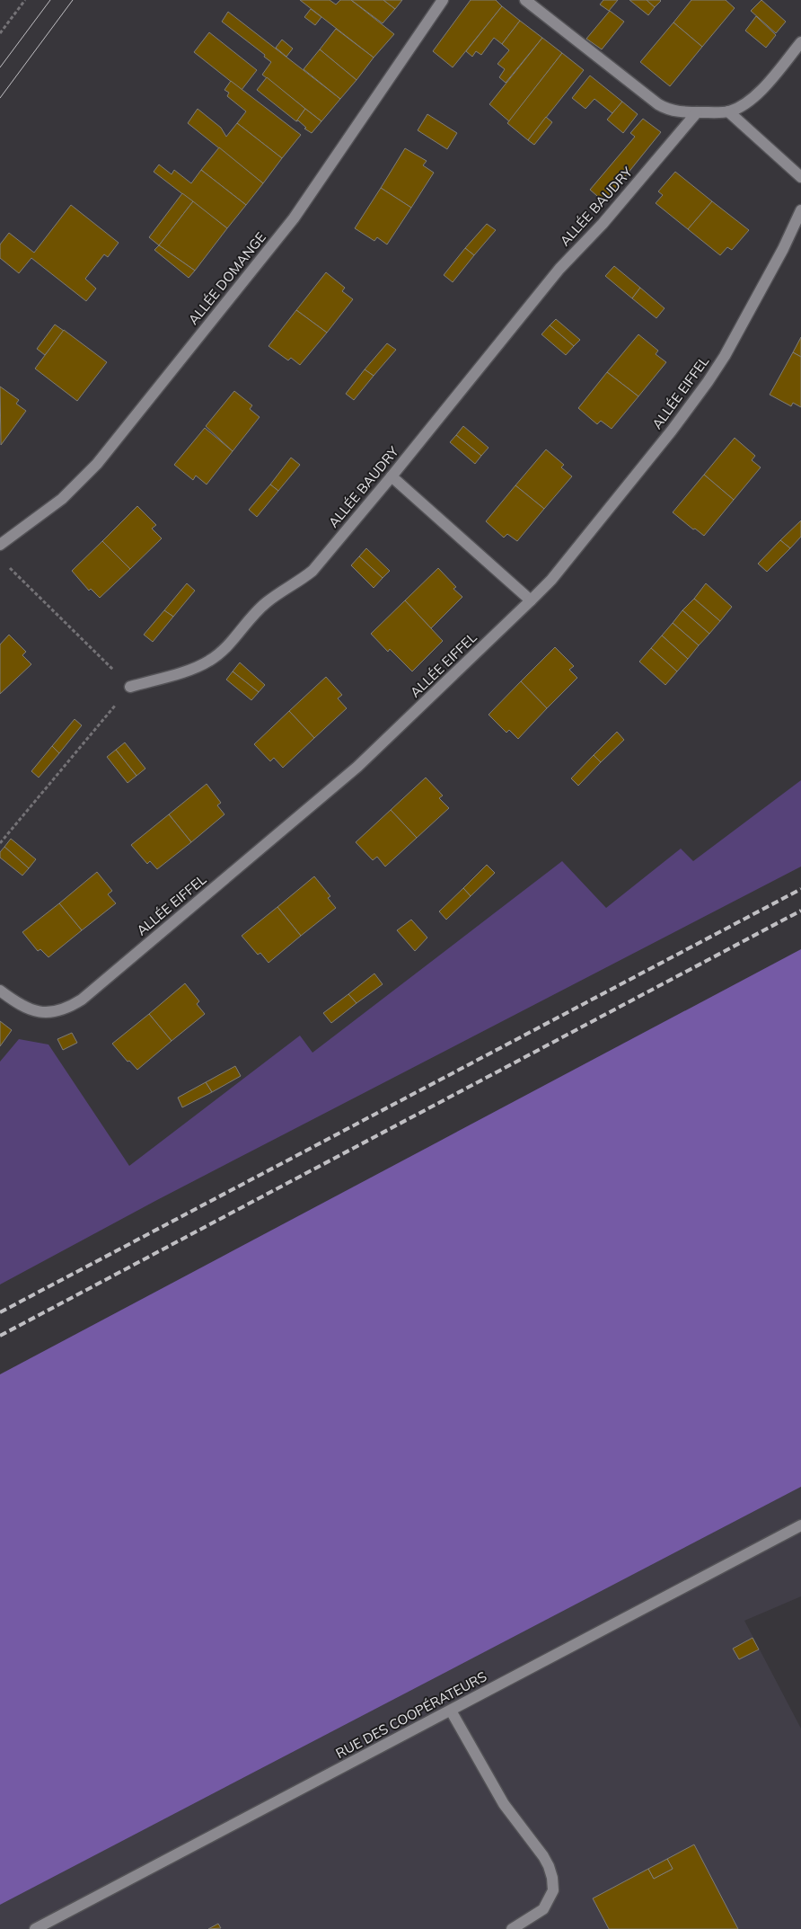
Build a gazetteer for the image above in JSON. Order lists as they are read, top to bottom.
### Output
{
  "streets": {
    "street": [
      "ALLÉE BAUDRY",
      "ALLÉE DOMANGE",
      "ALLÉE EIFFEL",
      "RUE DES COOPÉRATEURS"
    ]
  }
}
